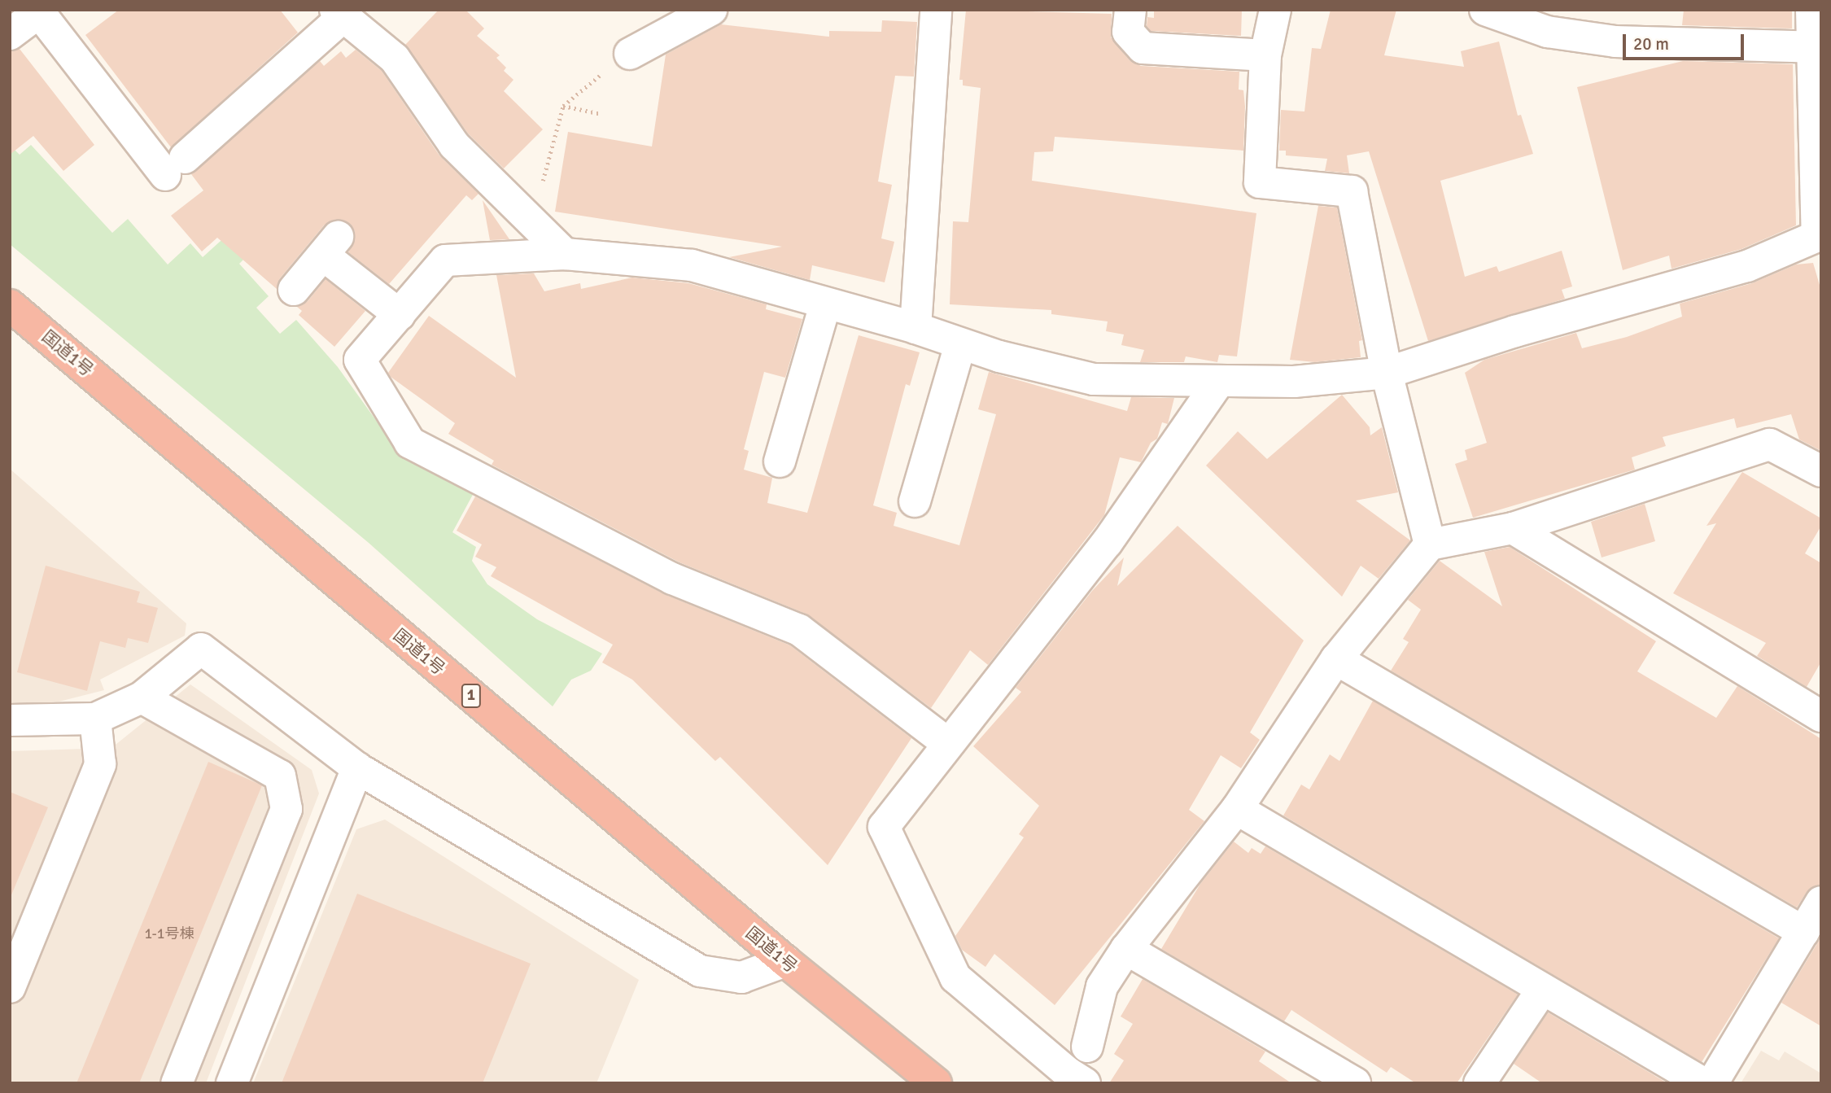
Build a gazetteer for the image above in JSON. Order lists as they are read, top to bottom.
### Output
{
  "streets": {
    "highway": ["国道1号", "1"]
  },
  "house_numbers": ["1-1号棟"],
  "scale_bar": "20 m"
}
